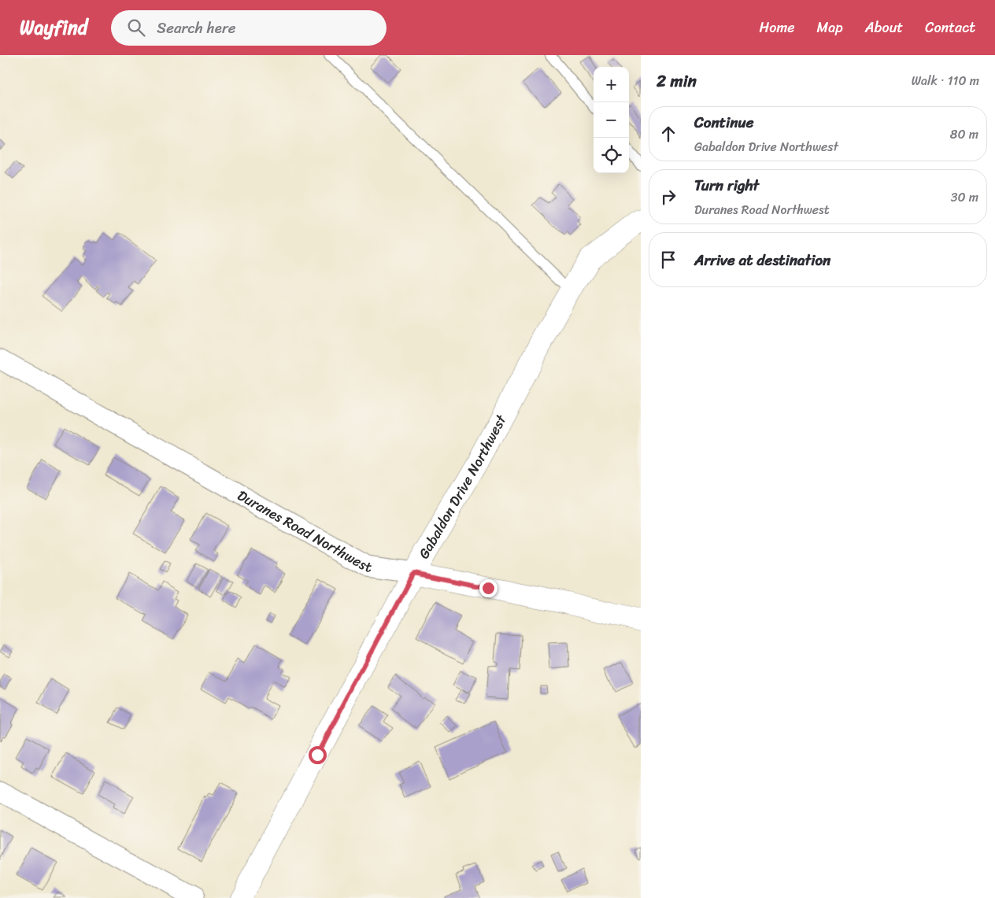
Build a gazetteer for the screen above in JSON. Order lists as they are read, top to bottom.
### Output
{
  "streets": {
    "street": ["Gabaldon Drive Northwest", "Duranes Road Northwest"]
  },
  "crossings": [
    ["Gabaldon Drive Northwest", "Duranes Road Northwest"]
  ],
  "page": {
    "header": "Wayfind",
    "search": "Search here",
    "nav": [
      "Home",
      "Map",
      "About",
      "Contact"
    ],
    "heading": ["2 min", "Walk · 110 m"],
    "map_buttons": ["+", "−"],
    "list": [
      ["Continue", "Gabaldon Drive Northwest", "80 m"],
      ["Turn right", "Duranes Road Northwest", "30 m"],
      "Arrive at destination"
    ]
  }
}
